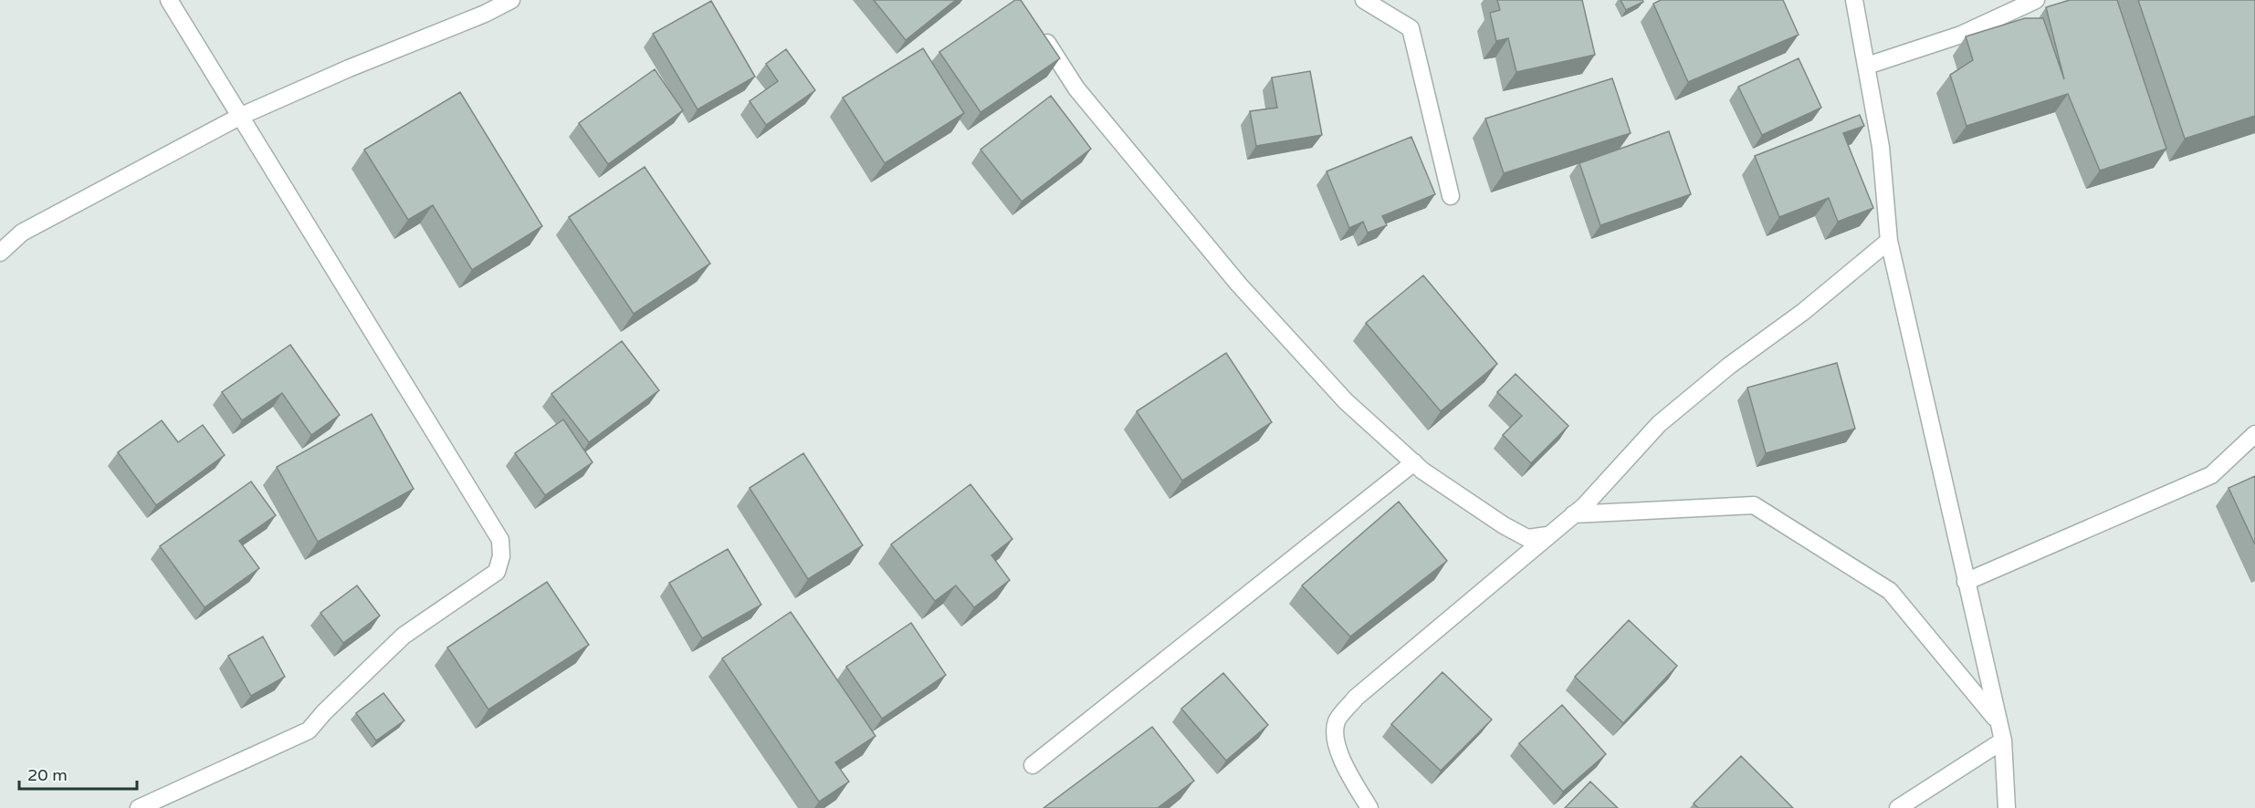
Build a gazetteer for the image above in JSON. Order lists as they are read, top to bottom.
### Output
{
  "scale_bar": "20 m"
}
